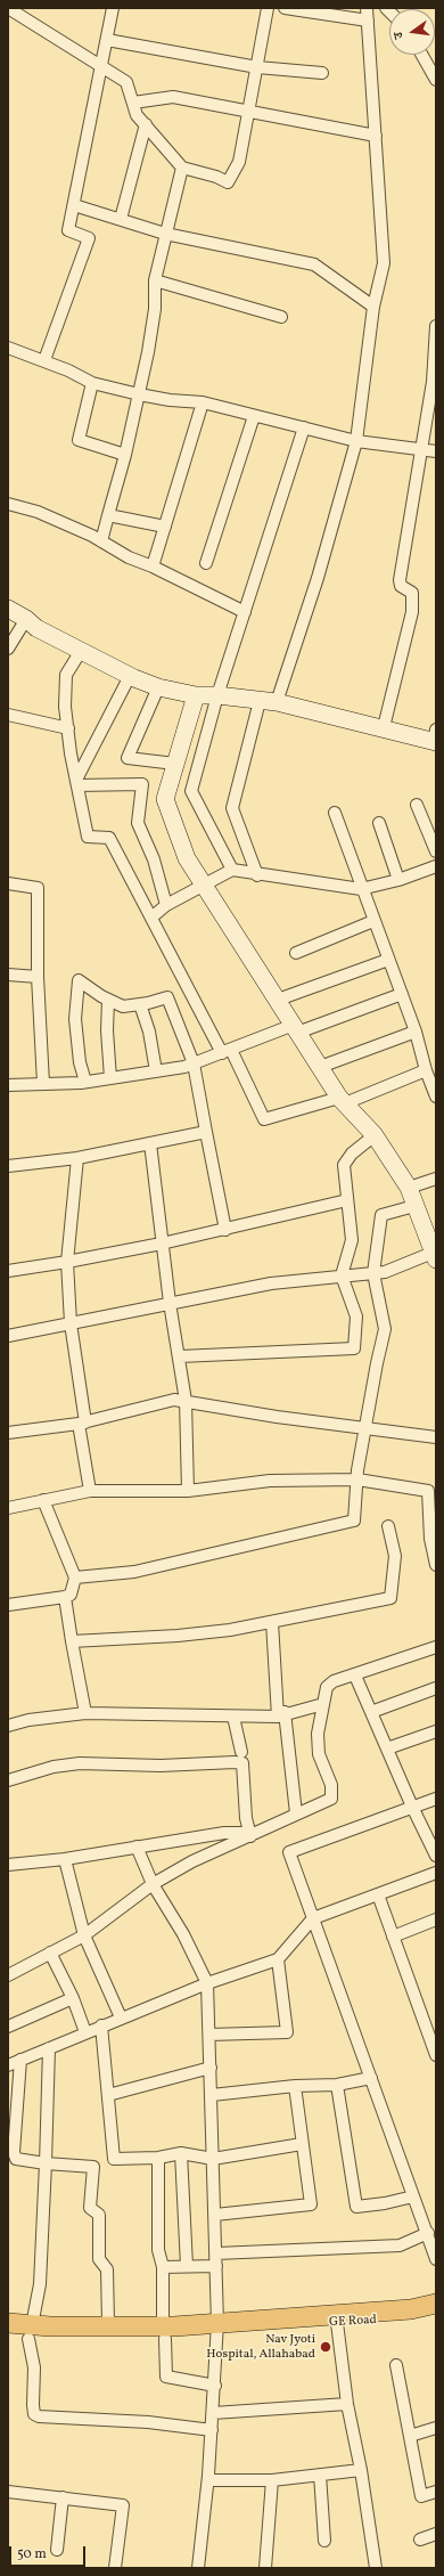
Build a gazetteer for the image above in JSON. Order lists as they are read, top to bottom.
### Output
{
  "streets": {
    "main road": ["GE Road"]
  },
  "places": ["Nav Jyoti Hospital, Allahabad"],
  "scale_bar": "50 m",
  "north": "left"
}
